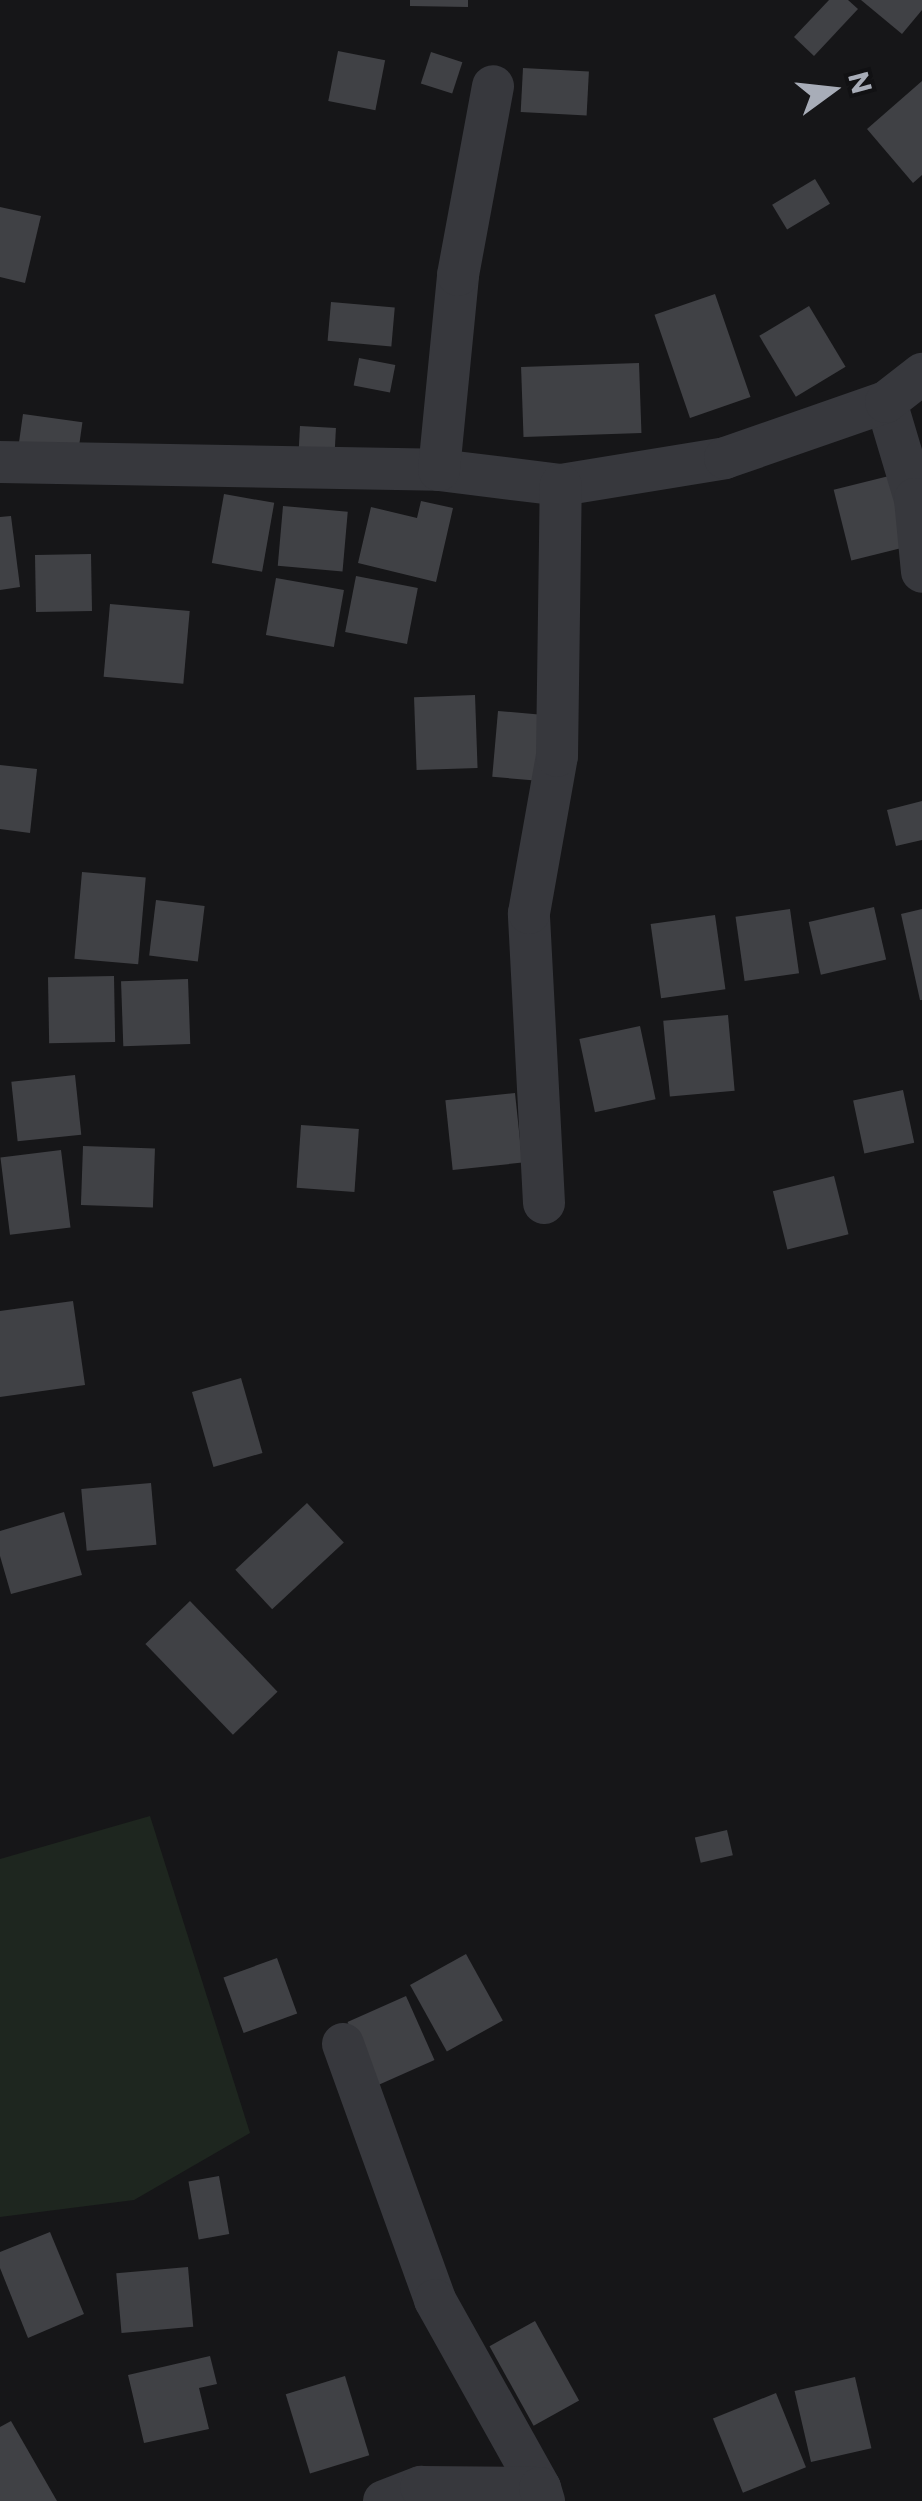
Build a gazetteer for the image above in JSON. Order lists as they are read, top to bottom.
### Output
{
  "north": "right"
}
